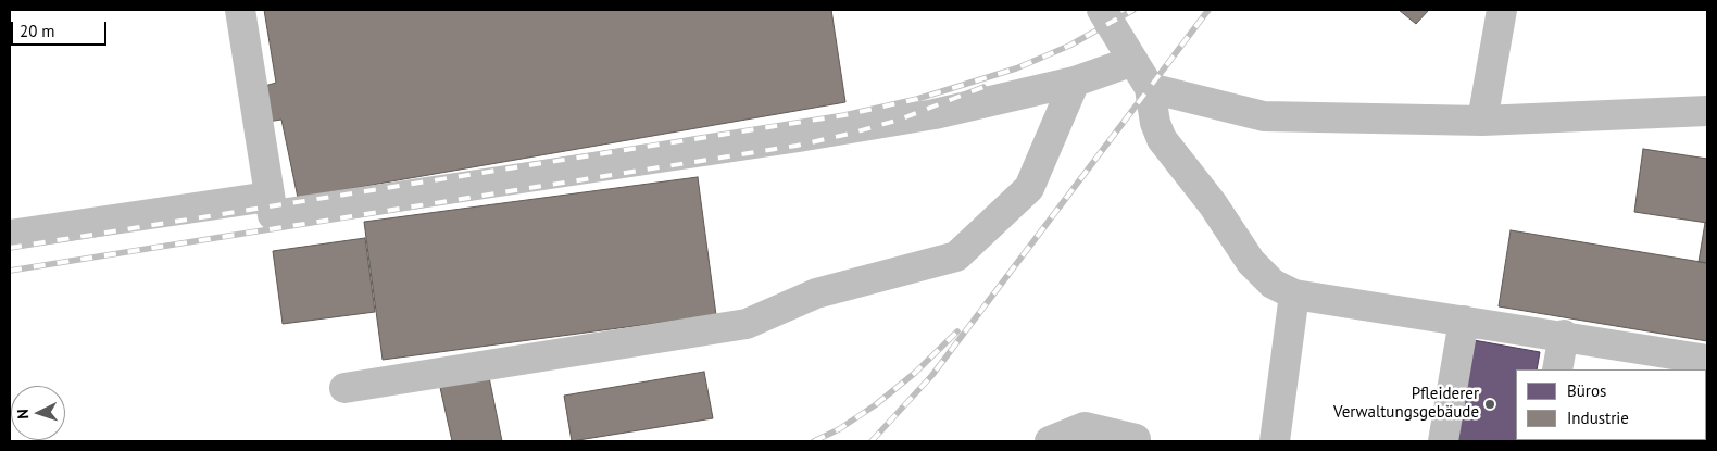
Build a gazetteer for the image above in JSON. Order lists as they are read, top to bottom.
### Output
{
  "places": ["Pfleiderer Verwaltungsgebäude"],
  "legend": ["Büros", "Industrie"],
  "scale_bar": "20 m",
  "north": "left"
}
